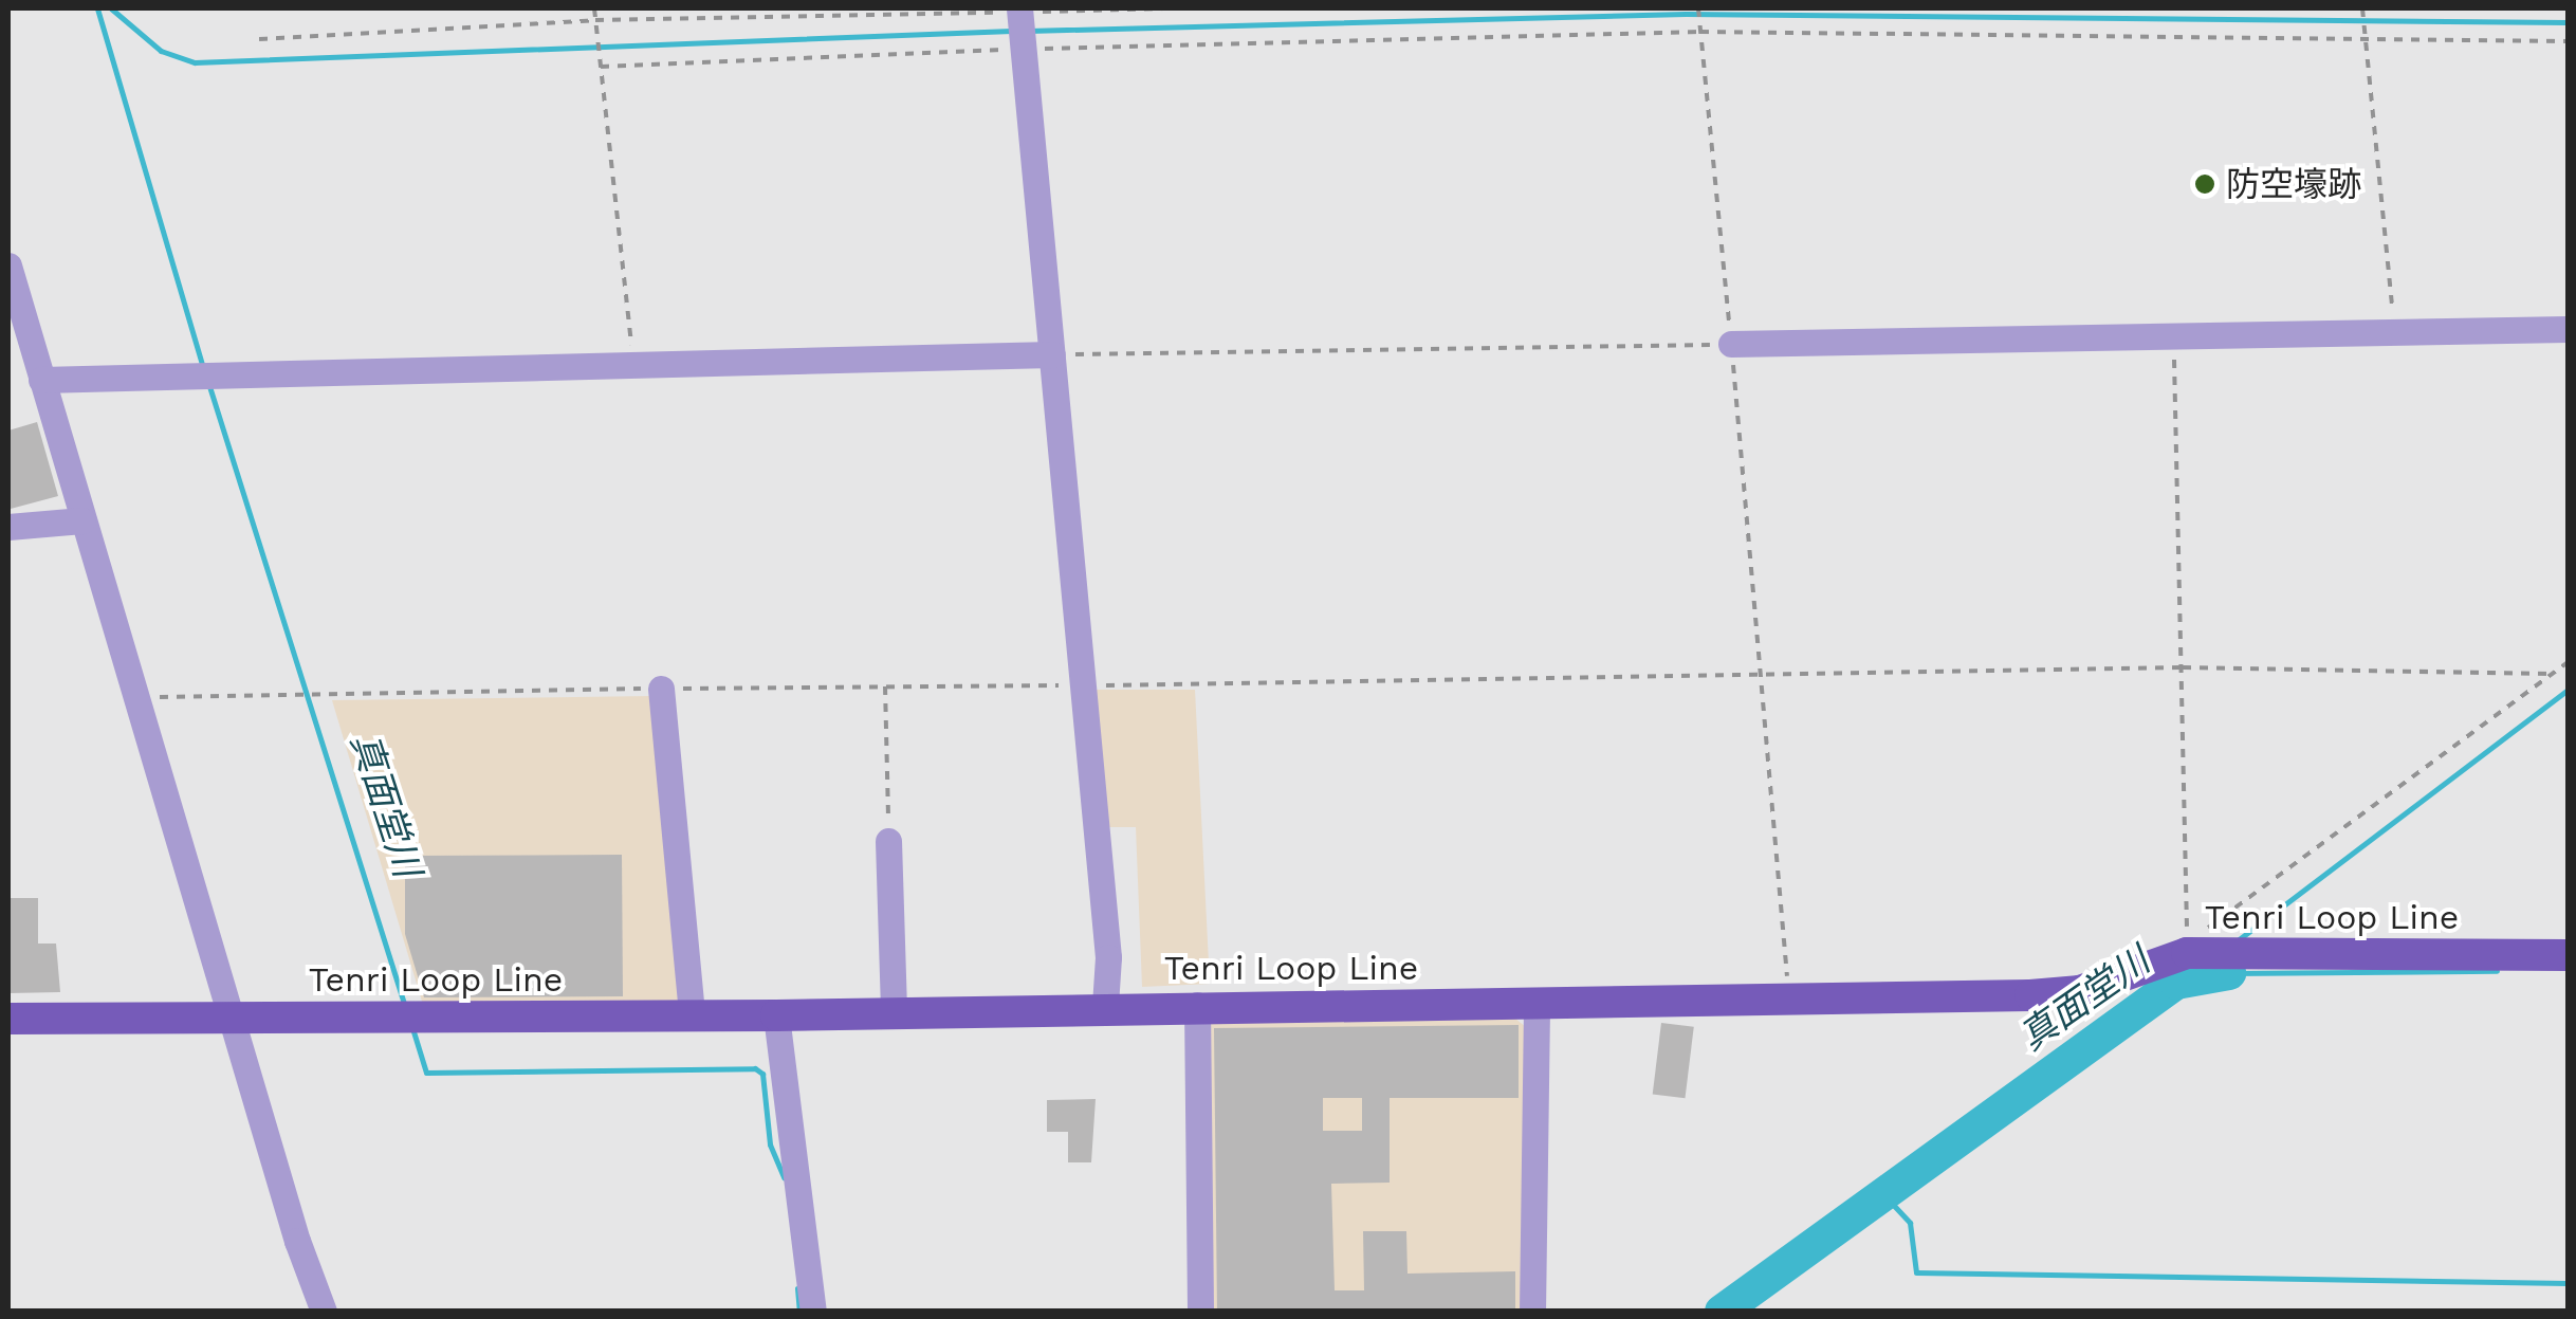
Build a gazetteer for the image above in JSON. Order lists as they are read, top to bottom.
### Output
{
  "streets": {
    "main road": ["Tenri Loop Line"]
  },
  "water": ["真面堂川"],
  "places": ["防空壕跡"]
}
